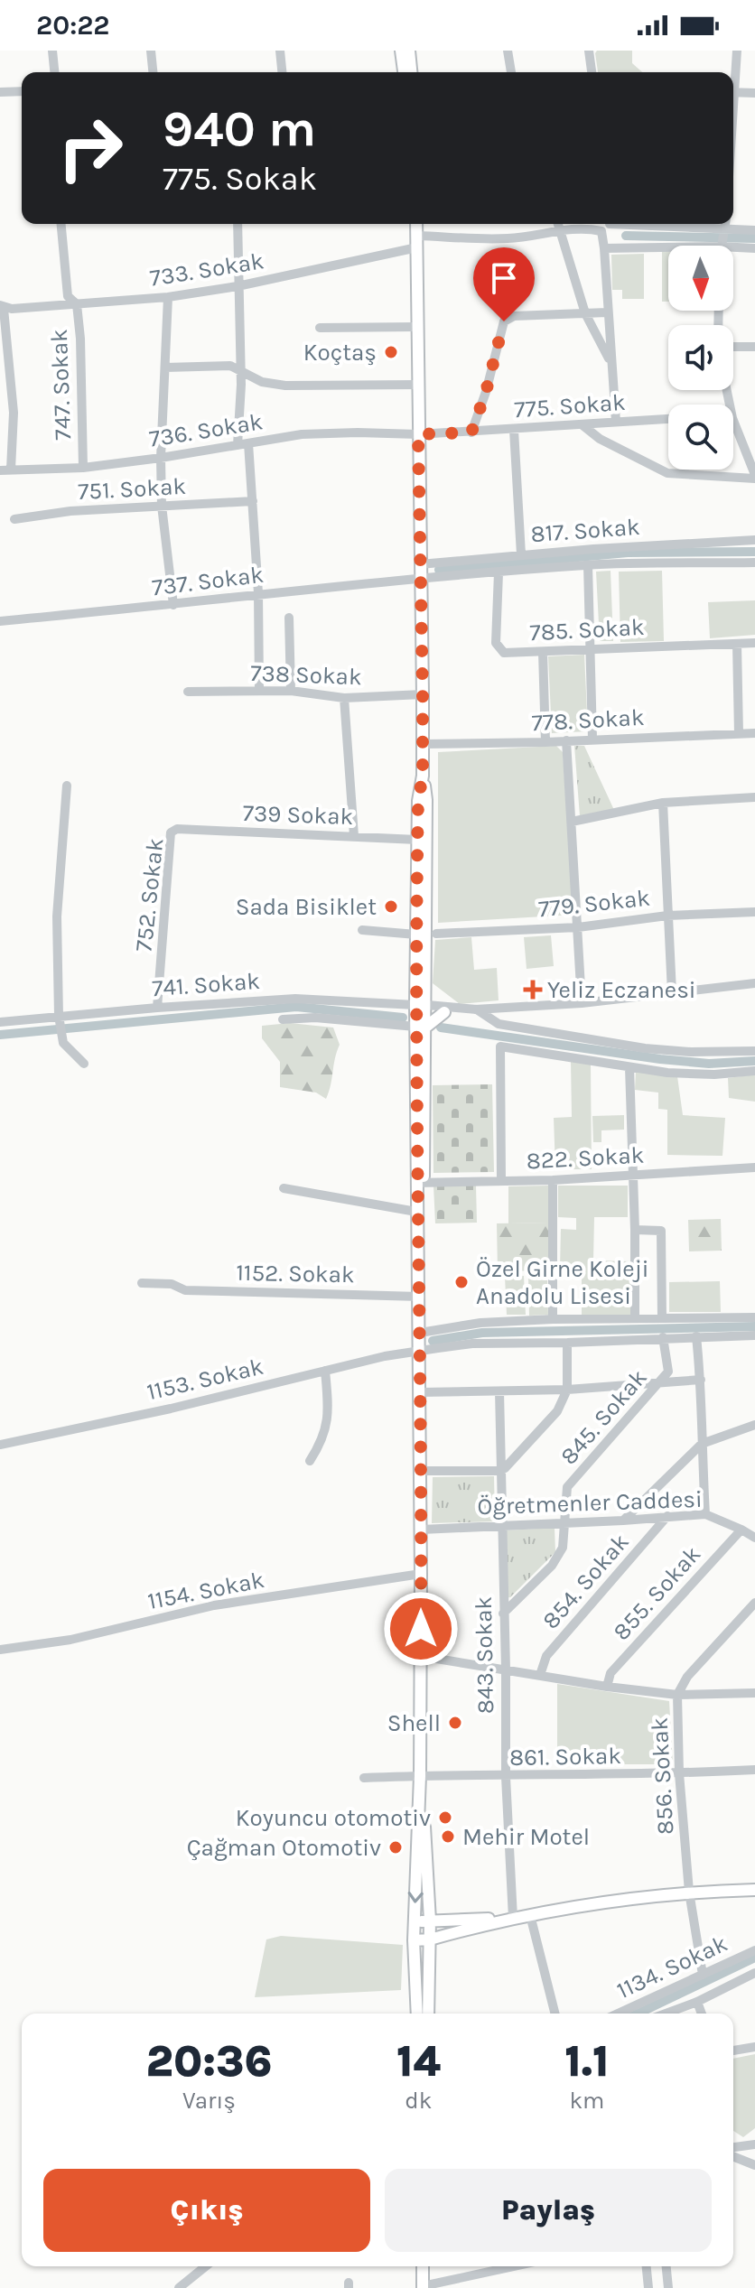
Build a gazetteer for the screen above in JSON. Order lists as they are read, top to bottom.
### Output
{
  "streets": {
    "street": [
      "733. Sokak",
      "747. Sokak",
      "775. Sokak",
      "736. Sokak",
      "751. Sokak",
      "817. Sokak",
      "737. Sokak",
      "785. Sokak",
      "738 Sokak",
      "778. Sokak",
      "739 Sokak",
      "752. Sokak",
      "779. Sokak",
      "741. Sokak",
      "822. Sokak",
      "1152. Sokak",
      "1153. Sokak",
      "845. Sokak",
      "Öğretmenler Caddesi",
      "854. Sokak",
      "1154. Sokak",
      "855. Sokak",
      "843. Sokak",
      "861. Sokak",
      "856. Sokak",
      "1134. Sokak"
    ]
  },
  "crossings": [
    ["733. Sokak", "747. Sokak"],
    ["747. Sokak", "736. Sokak"],
    ["775. Sokak", "736. Sokak"],
    ["737. Sokak", "785. Sokak"],
    ["739 Sokak", "752. Sokak"],
    ["752. Sokak", "741. Sokak"],
    ["1153. Sokak", "845. Sokak"],
    ["845. Sokak", "Öğretmenler Caddesi"],
    ["845. Sokak", "843. Sokak"],
    ["Öğretmenler Caddesi", "854. Sokak"],
    ["Öğretmenler Caddesi", "855. Sokak"],
    ["Öğretmenler Caddesi", "843. Sokak"],
    ["843. Sokak", "861. Sokak"],
    ["861. Sokak", "856. Sokak"],
    ["856. Sokak", "1134. Sokak"]
  ],
  "places": {
    "other": [
      "Koçtaş",
      "Sada Bisiklet",
      "Özel Girne Koleji Anadolu Lisesi",
      "Shell",
      "Koyuncu otomotiv",
      "Mehir Motel",
      "Çağman Otomotiv"
    ],
    "health": ["Yeliz Eczanesi"]
  },
  "north": "bottom",
  "page": {
    "status": "20:22",
    "turn": ["940 m", "775. Sokak"],
    "eta": [
      "20:36",
      "Varış",
      "14",
      "dk",
      "1.1",
      "km"
    ],
    "buttons": ["Çıkış", "Paylaş"]
  }
}
